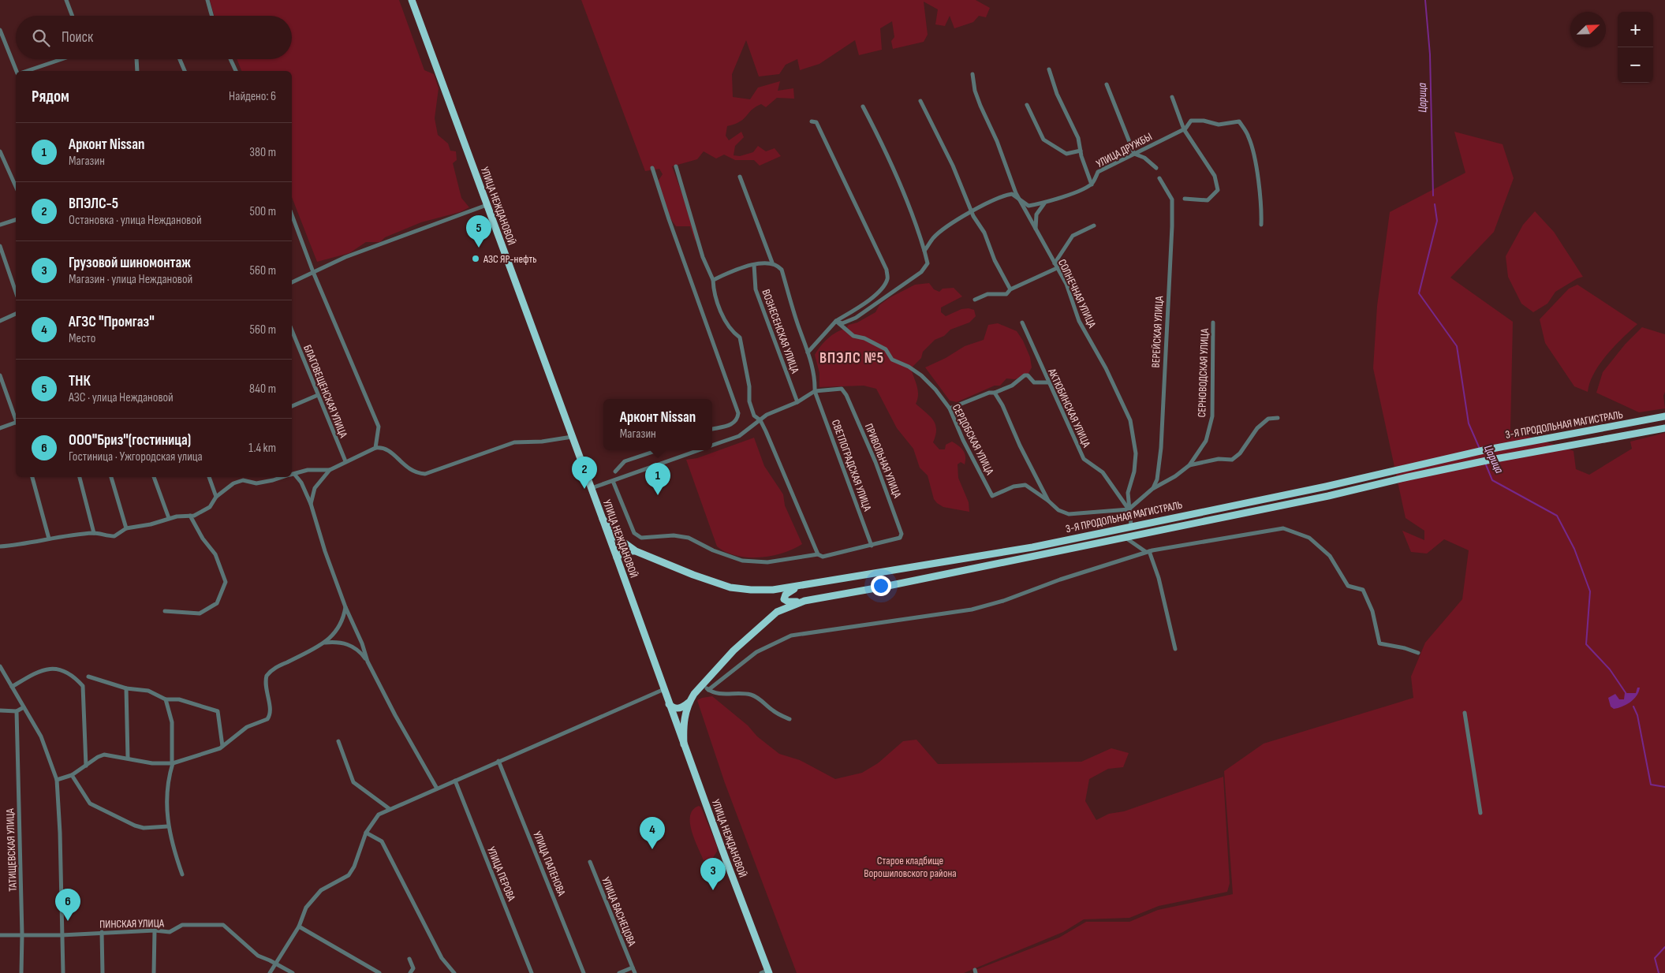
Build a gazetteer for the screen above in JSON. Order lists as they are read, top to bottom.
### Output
{
  "streets": {
    "highway": ["УЛИЦА НЕЖДАНОВОЙ", "3-Я ПРОДОЛЬНАЯ МАГИСТРАЛЬ"],
    "street": [
      "УЛИЦА ДРУЖБЫ",
      "СОЛНЕЧНАЯ УЛИЦА",
      "ВОЗНЕСЕНСКАЯ УЛИЦА",
      "ВЕРЕЙСКАЯ УЛИЦА",
      "СЕРНОВОДСКАЯ УЛИЦА",
      "БЛАГОВЕЩЕНСКАЯ УЛИЦА",
      "АКТЮБИНСКАЯ УЛИЦА",
      "СЕРДОБСКАЯ УЛИЦА",
      "ПРИВОЛЬНАЯ УЛИЦА",
      "СВЕТЛОГРАДСКАЯ УЛИЦА",
      "ТАТИЩЕВСКАЯ УЛИЦА",
      "УЛИЦА ПАЛЕНОВА",
      "УЛИЦА ПЕРОВА",
      "УЛИЦА ВАСНЕЦОВА",
      "ПИНСКАЯ УЛИЦА"
    ]
  },
  "crossings": [
    ["УЛИЦА НЕЖДАНОВОЙ", "3-Я ПРОДОЛЬНАЯ МАГИСТРАЛЬ"],
    ["СОЛНЕЧНАЯ УЛИЦА", "АКТЮБИНСКАЯ УЛИЦА"],
    ["СОЛНЕЧНАЯ УЛИЦА", "3-Я ПРОДОЛЬНАЯ МАГИСТРАЛЬ"],
    ["ПРИВОЛЬНАЯ УЛИЦА", "СВЕТЛОГРАДСКАЯ УЛИЦА"],
    ["ТАТИЩЕВСКАЯ УЛИЦА", "ПИНСКАЯ УЛИЦА"]
  ],
  "districts": ["ВПЭЛС №5"],
  "water": ["Царица"],
  "parks": ["Старое кладбище Ворошиловского района"],
  "places": ["АЗС ЯР-нефть"],
  "north": "top right",
  "page": {
    "map_buttons": ["+", "−"],
    "search": "Поиск",
    "heading": ["Рядом", "Найдено: 6"],
    "list": [
      {
        "mark": "1",
        "name": "Арконт Nissan",
        "note": "Магазин",
        "value": "380 m"
      },
      {
        "mark": "2",
        "name": "ВПЭЛС-5",
        "note": "Остановка · улица Неждановой",
        "value": "500 m"
      },
      {
        "mark": "3",
        "name": "Грузовой шиномонтаж",
        "note": "Магазин · улица Неждановой",
        "value": "560 m"
      },
      {
        "mark": "4",
        "name": "АГЗС \"Промгаз\"",
        "note": "Место",
        "value": "560 m"
      },
      {
        "mark": "5",
        "name": "ТНК",
        "note": "АЗС · улица Неждановой",
        "value": "840 m"
      },
      {
        "mark": "6",
        "name": "ООО\"Бриз\"(гостиница)",
        "note": "Гостиница · Ужгородская улица",
        "value": "1.4 km"
      }
    ],
    "pins": [
      "5",
      "2",
      "1",
      "4",
      "3",
      "6"
    ],
    "popup": ["Арконт Nissan", "Магазин"]
  }
}
